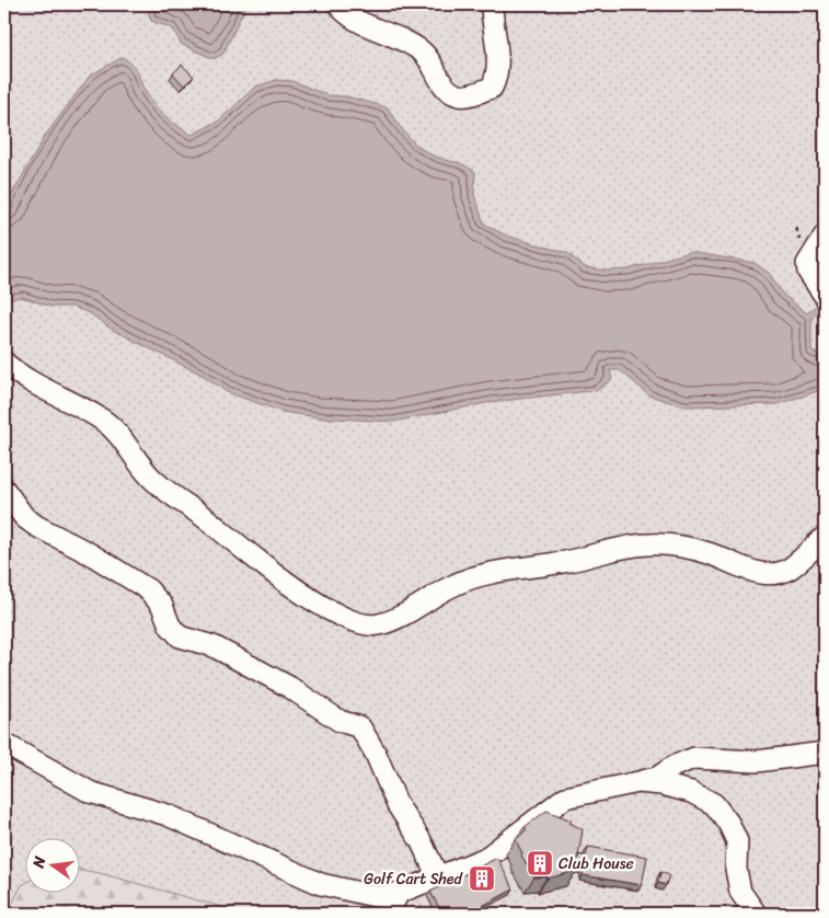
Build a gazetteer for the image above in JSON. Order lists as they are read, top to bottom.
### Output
{
  "places": {
    "building": ["Club House", "Golf Cart Shed"]
  },
  "north": "left"
}
